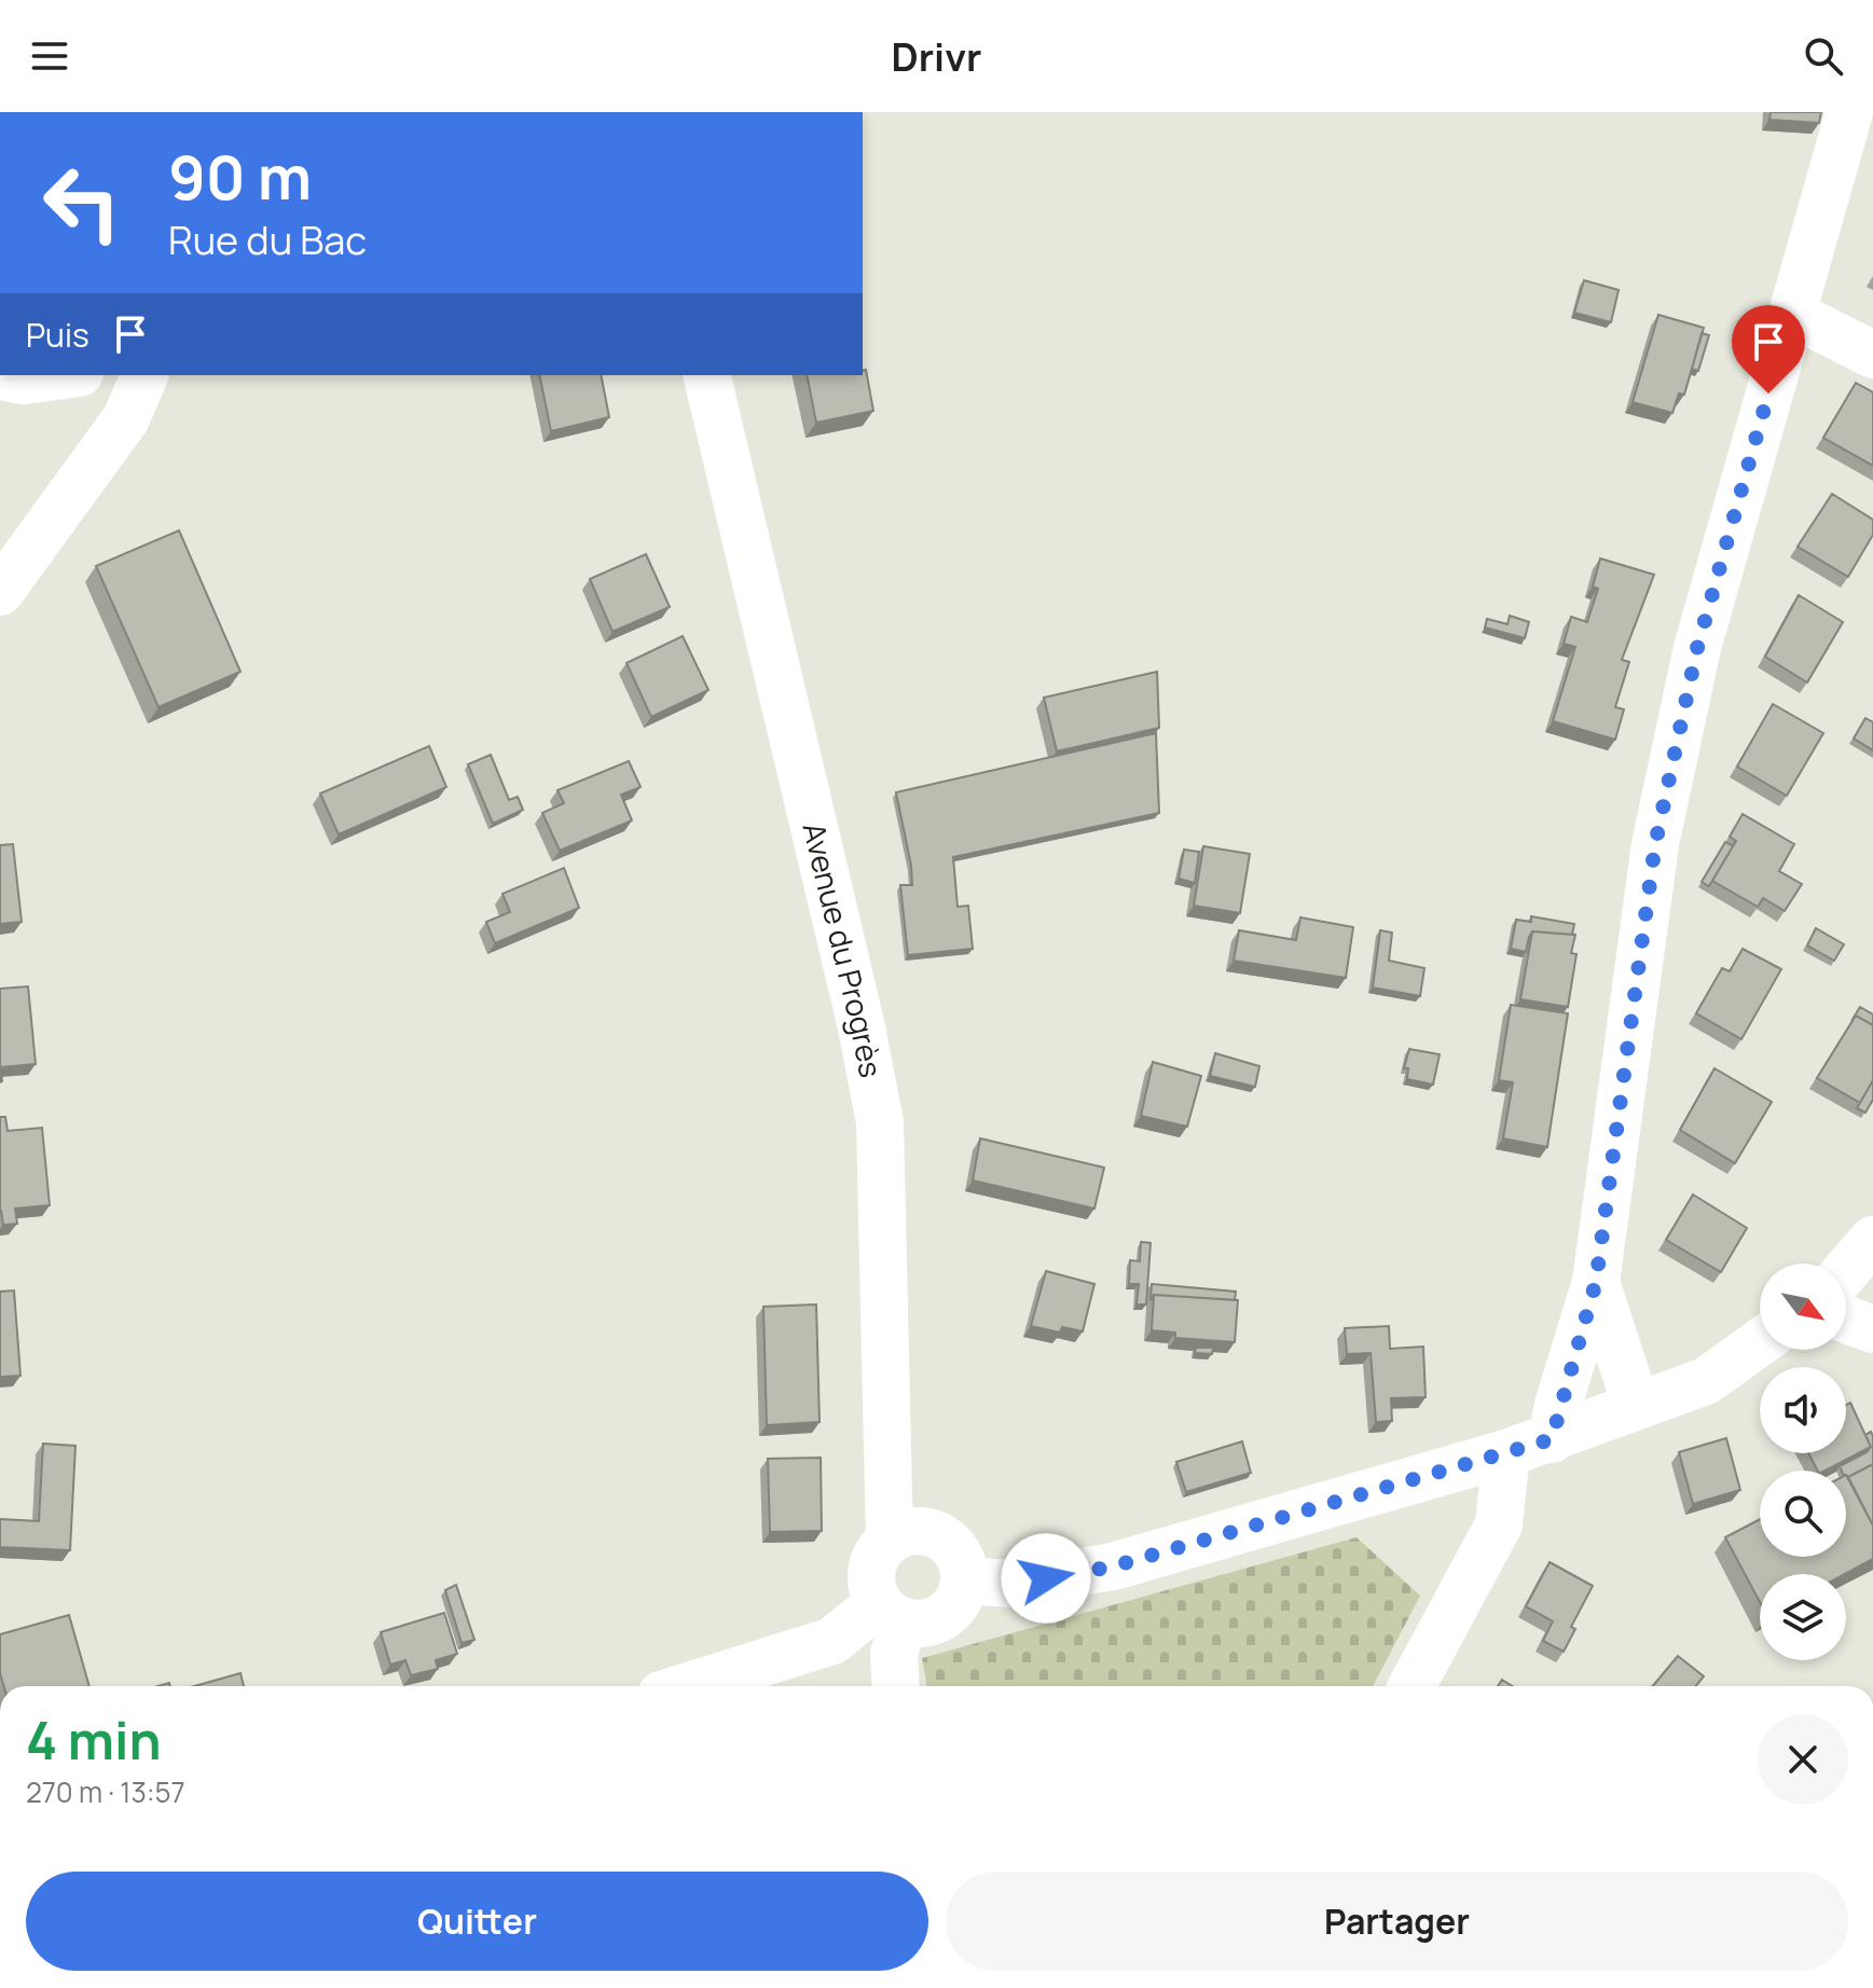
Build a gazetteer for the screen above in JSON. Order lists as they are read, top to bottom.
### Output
{
  "streets": {
    "street": ["Avenue du Progrès"]
  },
  "north": "bottom right",
  "page": {
    "header": "Drivr",
    "turn": ["90 m", "Rue du Bac"],
    "then": "Puis",
    "heading": ["4 min", "270 m · 13:57"],
    "buttons": ["Quitter", "Partager"]
  }
}
